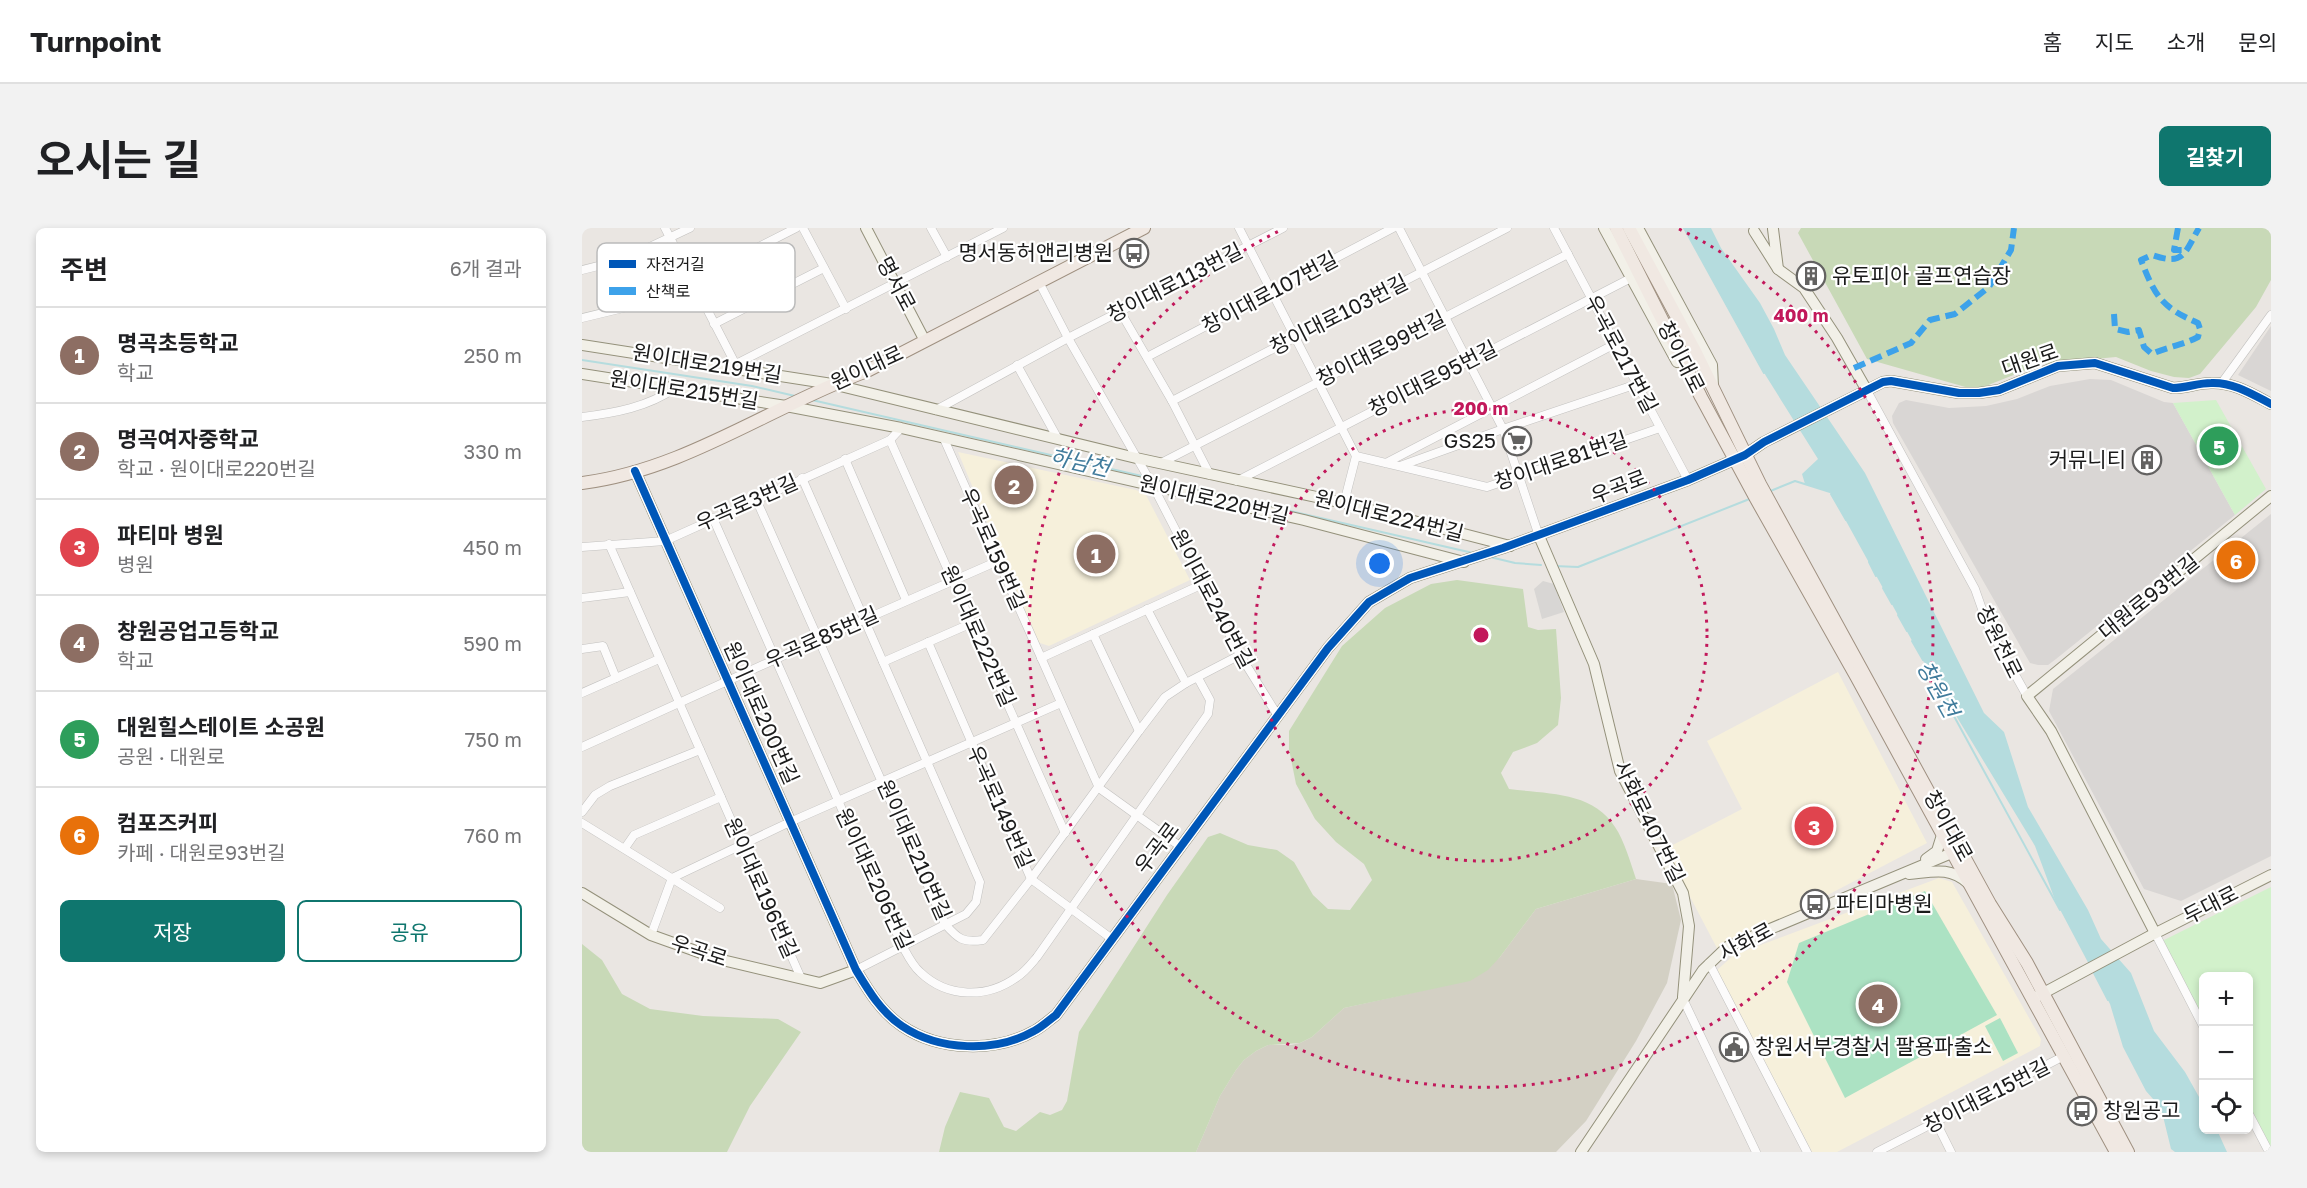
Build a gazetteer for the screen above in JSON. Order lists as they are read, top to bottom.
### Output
{
  "streets": {
    "main road": ["창이대로", "원이대로"],
    "street": [
      "창이대로113번길",
      "명서로",
      "창이대로107번길",
      "창이대로103번길",
      "창이대로99번길",
      "우곡로217번길",
      "대원로",
      "원이대로219번길",
      "창이대로95번길",
      "원이대로215번길",
      "창이대로81번길",
      "우곡로",
      "원이대로220번길",
      "우곡로3번길",
      "원이대로224번길",
      "우곡로159번길",
      "대원로93번길",
      "원이대로240번길",
      "원이대로222번길",
      "우곡로85번길",
      "창원천로",
      "원이대로200번길",
      "우곡로149번길",
      "사화로407번길",
      "원이대로210번길",
      "원이대로206번길",
      "원이대로196번길",
      "두대로",
      "사화로",
      "창이대로15번길"
    ]
  },
  "crossings": [
    ["명서로", "원이대로"],
    ["창이대로99번길", "우곡로217번길"],
    ["창이대로99번길", "원이대로224번길"],
    ["우곡로217번길", "창이대로95번길"],
    ["우곡로217번길", "창이대로81번길"],
    ["우곡로217번길", "우곡로"],
    ["창이대로", "대원로"],
    ["창이대로", "우곡로"],
    ["창이대로", "두대로"],
    ["창이대로", "사화로"],
    ["창이대로", "창이대로15번길"],
    ["대원로", "우곡로"],
    ["대원로", "창원천로"],
    ["원이대로219번길", "원이대로"],
    ["원이대로219번길", "원이대로224번길"],
    ["원이대로", "원이대로215번길"],
    ["원이대로", "원이대로220번길"],
    ["원이대로", "원이대로224번길"],
    ["원이대로", "원이대로200번길"],
    ["창이대로95번길", "원이대로224번길"],
    ["원이대로215번길", "원이대로220번길"],
    ["우곡로", "원이대로220번길"],
    ["우곡로", "원이대로224번길"],
    ["우곡로", "우곡로159번길"],
    ["우곡로", "원이대로240번길"],
    ["우곡로", "원이대로200번길"],
    ["우곡로", "우곡로149번길"],
    ["우곡로", "사화로407번길"],
    ["우곡로", "원이대로196번길"],
    ["원이대로220번길", "우곡로3번길"],
    ["원이대로220번길", "우곡로159번길"],
    ["원이대로220번길", "원이대로240번길"],
    ["우곡로3번길", "원이대로222번길"],
    ["우곡로3번길", "원이대로200번길"],
    ["우곡로3번길", "원이대로210번길"],
    ["우곡로3번길", "원이대로206번길"],
    ["우곡로3번길", "원이대로196번길"],
    ["원이대로224번길", "원이대로240번길"],
    ["우곡로159번길", "우곡로85번길"],
    ["우곡로159번길", "원이대로210번길"],
    ["우곡로159번길", "원이대로206번길"],
    ["대원로93번길", "창원천로"],
    ["원이대로240번길", "원이대로210번길"],
    ["원이대로222번길", "우곡로85번길"],
    ["원이대로222번길", "원이대로210번길"],
    ["우곡로85번길", "원이대로200번길"],
    ["우곡로85번길", "원이대로210번길"],
    ["우곡로85번길", "원이대로206번길"],
    ["우곡로85번길", "원이대로196번길"],
    ["창원천로", "두대로"],
    ["우곡로149번길", "원이대로210번길"],
    ["우곡로149번길", "원이대로206번길"],
    ["사화로407번길", "사화로"],
    ["원이대로210번길", "원이대로206번길"]
  ],
  "water": ["하남천", "창원천"],
  "places": {
    "bus stop": ["명서동허앤리병원", "파티마병원", "창원공고"],
    "building": ["유토피아 골프연습장", "커뮤니티"],
    "supermarket": ["GS25"],
    "public building": ["창원서부경찰서 팔용파출소"]
  },
  "legend": ["자전거길", "산책로"],
  "page": {
    "header": "Turnpoint",
    "nav": [
      "홈",
      "지도",
      "소개",
      "문의"
    ],
    "title": "오시는 길",
    "buttons": [
      "길찾기",
      ["저장", "공유"]
    ],
    "heading": ["주변", "6개 결과"],
    "list": [
      {
        "mark": "1",
        "name": "명곡초등학교",
        "note": "학교",
        "value": "250 m"
      },
      {
        "mark": "2",
        "name": "명곡여자중학교",
        "note": "학교 · 원이대로220번길",
        "value": "330 m"
      },
      {
        "mark": "3",
        "name": "파티마 병원",
        "note": "병원",
        "value": "450 m"
      },
      {
        "mark": "4",
        "name": "창원공업고등학교",
        "note": "학교",
        "value": "590 m"
      },
      {
        "mark": "5",
        "name": "대원힐스테이트 소공원",
        "note": "공원 · 대원로",
        "value": "750 m"
      },
      {
        "mark": "6",
        "name": "컴포즈커피",
        "note": "카페 · 대원로93번길",
        "value": "760 m"
      }
    ],
    "pins": [
      "5",
      "2",
      "1",
      "6",
      "3",
      "4"
    ],
    "map_buttons": ["+", "−"]
  },
  "rings": ["400 m", "200 m"]
}
